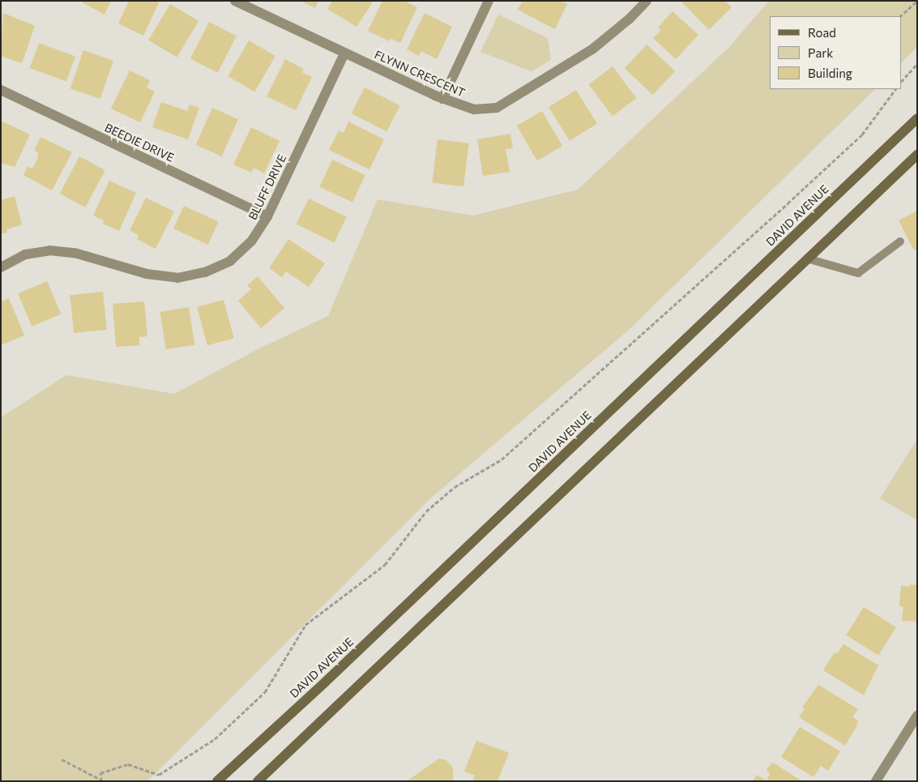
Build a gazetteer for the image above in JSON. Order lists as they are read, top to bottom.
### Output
{
  "streets": {
    "main road": ["DAVID AVENUE"],
    "street": ["FLYNN CRESCENT", "BEEDIE DRIVE", "BLUFF DRIVE"]
  },
  "crossings": [
    ["FLYNN CRESCENT", "BLUFF DRIVE"],
    ["BEEDIE DRIVE", "BLUFF DRIVE"]
  ],
  "legend": ["Road", "Park", "Building"]
}
